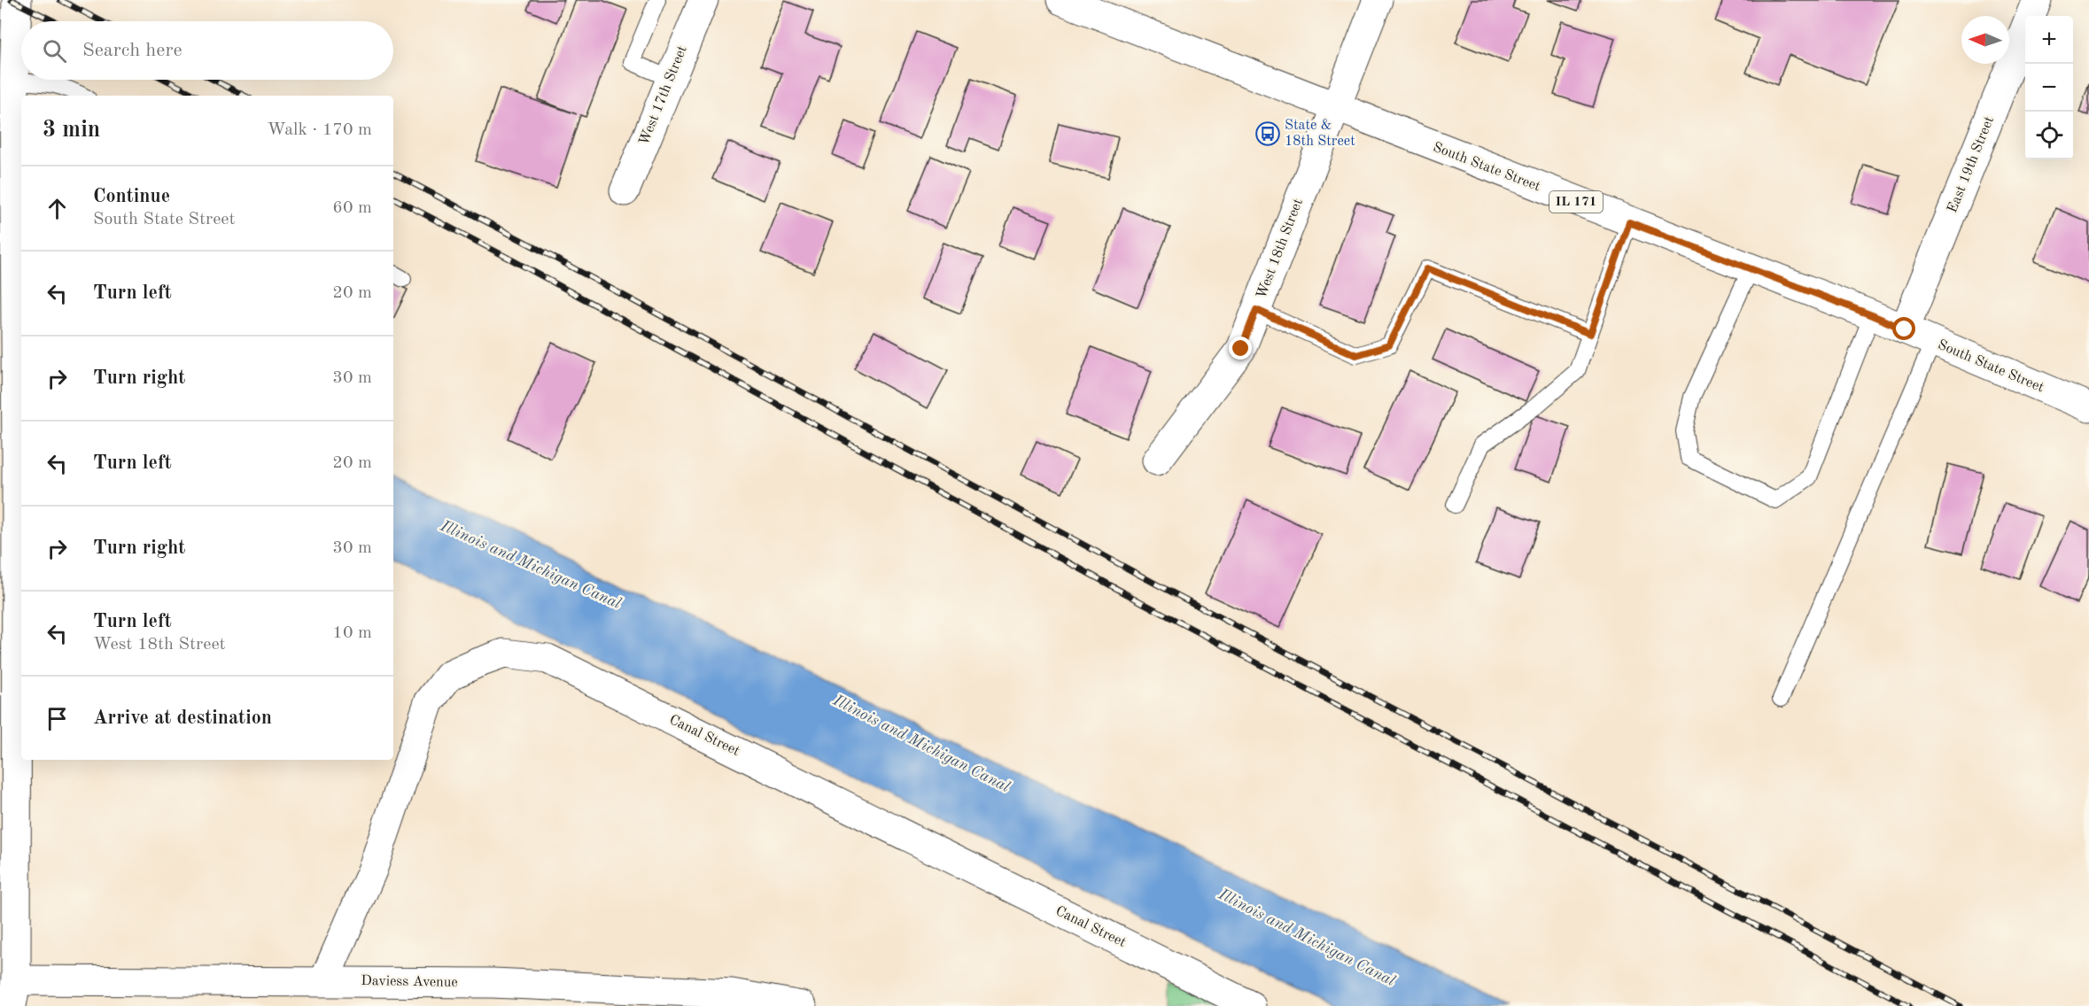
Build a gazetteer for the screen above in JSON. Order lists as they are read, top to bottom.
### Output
{
  "streets": {
    "street": [
      "West 17th Street",
      "East 19th Street",
      "South State Street",
      "IL 171",
      "West 18th Street",
      "Canal Street",
      "Daviess Avenue"
    ]
  },
  "crossings": [
    ["East 19th Street", "South State Street"],
    ["South State Street", "West 18th Street"],
    ["Canal Street", "Daviess Avenue"]
  ],
  "water": ["Illinois and Michigan Canal"],
  "places": {
    "bus stop": ["State & 18th Street"]
  },
  "north": "left",
  "page": {
    "map_buttons": ["+", "−"],
    "search": "Search here",
    "heading": ["3 min", "Walk · 170 m"],
    "list": [
      ["Continue", "South State Street", "60 m"],
      ["Turn left", "20 m"],
      ["Turn right", "30 m"],
      ["Turn left", "20 m"],
      ["Turn right", "30 m"],
      ["Turn left", "West 18th Street", "10 m"],
      "Arrive at destination"
    ]
  }
}
